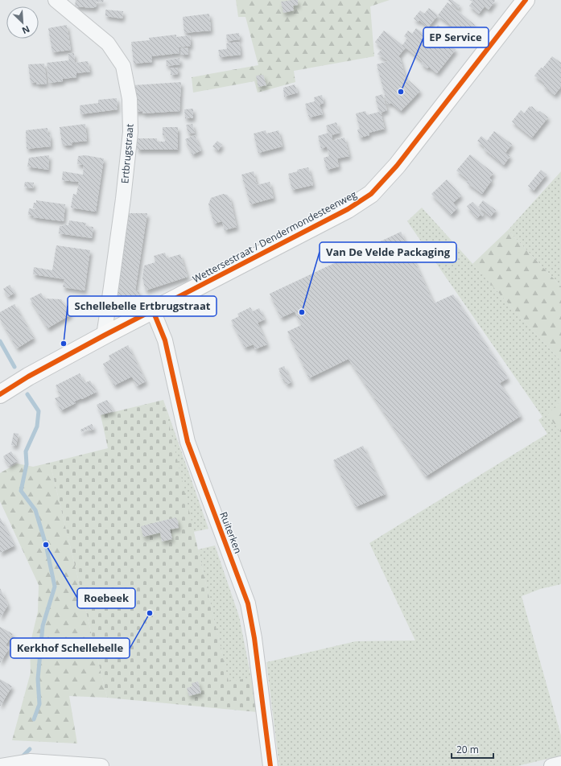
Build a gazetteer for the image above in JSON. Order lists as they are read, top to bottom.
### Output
{
  "streets": {
    "main road": ["Wettersestraat / Dendermondesteenweg"],
    "street": ["Ertbrugstraat", "Ruiterken"]
  },
  "crossings": [
    ["Ertbrugstraat", "Wettersestraat / Dendermondesteenweg"],
    ["Wettersestraat / Dendermondesteenweg", "Ruiterken"]
  ],
  "places": [
    "EP Service",
    "Van De Velde Packaging",
    "Schellebelle Ertbrugstraat",
    "Roebeek",
    "Kerkhof Schellebelle"
  ],
  "scale_bar": "20 m",
  "north": "bottom right"
}
